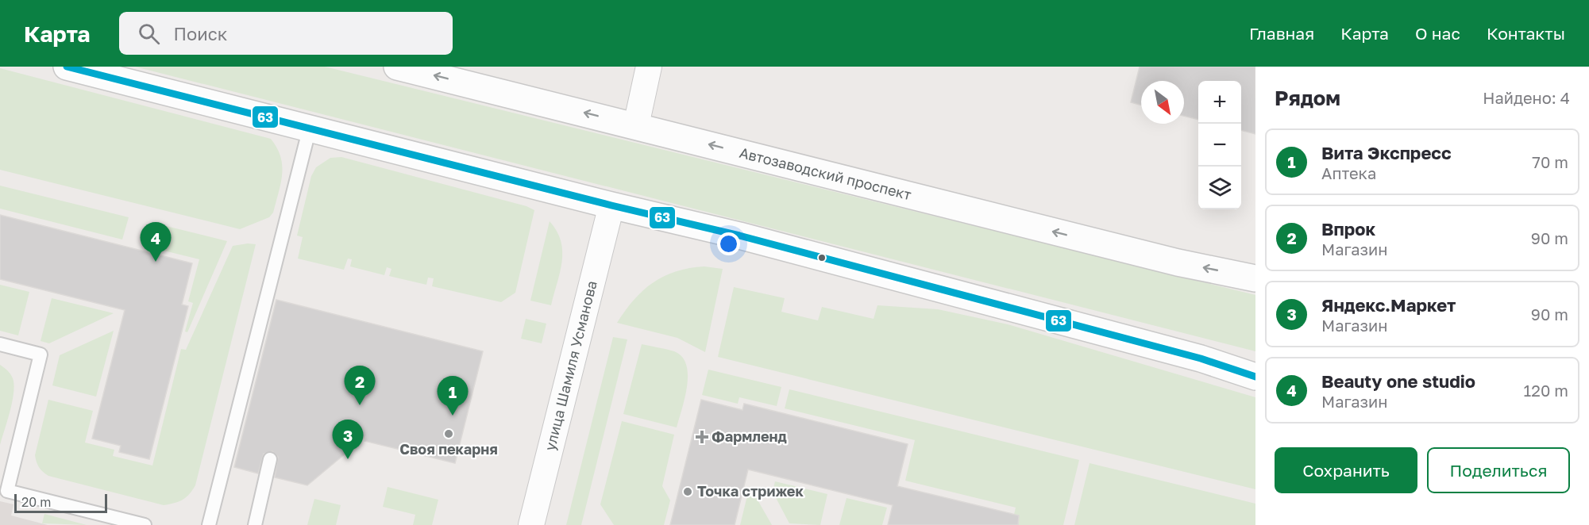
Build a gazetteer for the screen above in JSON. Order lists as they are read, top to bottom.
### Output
{
  "streets": {
    "street": ["Автозаводский проспект", "улица Шамиля Усманова"]
  },
  "places": {
    "other": ["Своя пекарня", "Точка стрижек"],
    "health": ["Фармленд"]
  },
  "lines": ["transit line 63"],
  "scale_bar": "20 m",
  "north": "bottom right",
  "page": {
    "header": "Карта",
    "search": "Поиск",
    "nav": [
      "Главная",
      "Карта",
      "О нас",
      "Контакты"
    ],
    "heading": ["Рядом", "Найдено: 4"],
    "map_buttons": ["+", "−"],
    "list": [
      {
        "mark": "1",
        "name": "Вита Экспресс",
        "note": "Аптека",
        "value": "70 m"
      },
      {
        "mark": "2",
        "name": "Впрок",
        "note": "Магазин",
        "value": "90 m"
      },
      {
        "mark": "3",
        "name": "Яндекс.Маркет",
        "note": "Магазин",
        "value": "90 m"
      },
      {
        "mark": "4",
        "name": "Beauty one studio",
        "note": "Магазин",
        "value": "120 m"
      }
    ],
    "pins": [
      "4",
      "2",
      "1",
      "3"
    ],
    "buttons": ["Сохранить", "Поделиться"],
    "scale": "20 m"
  }
}
